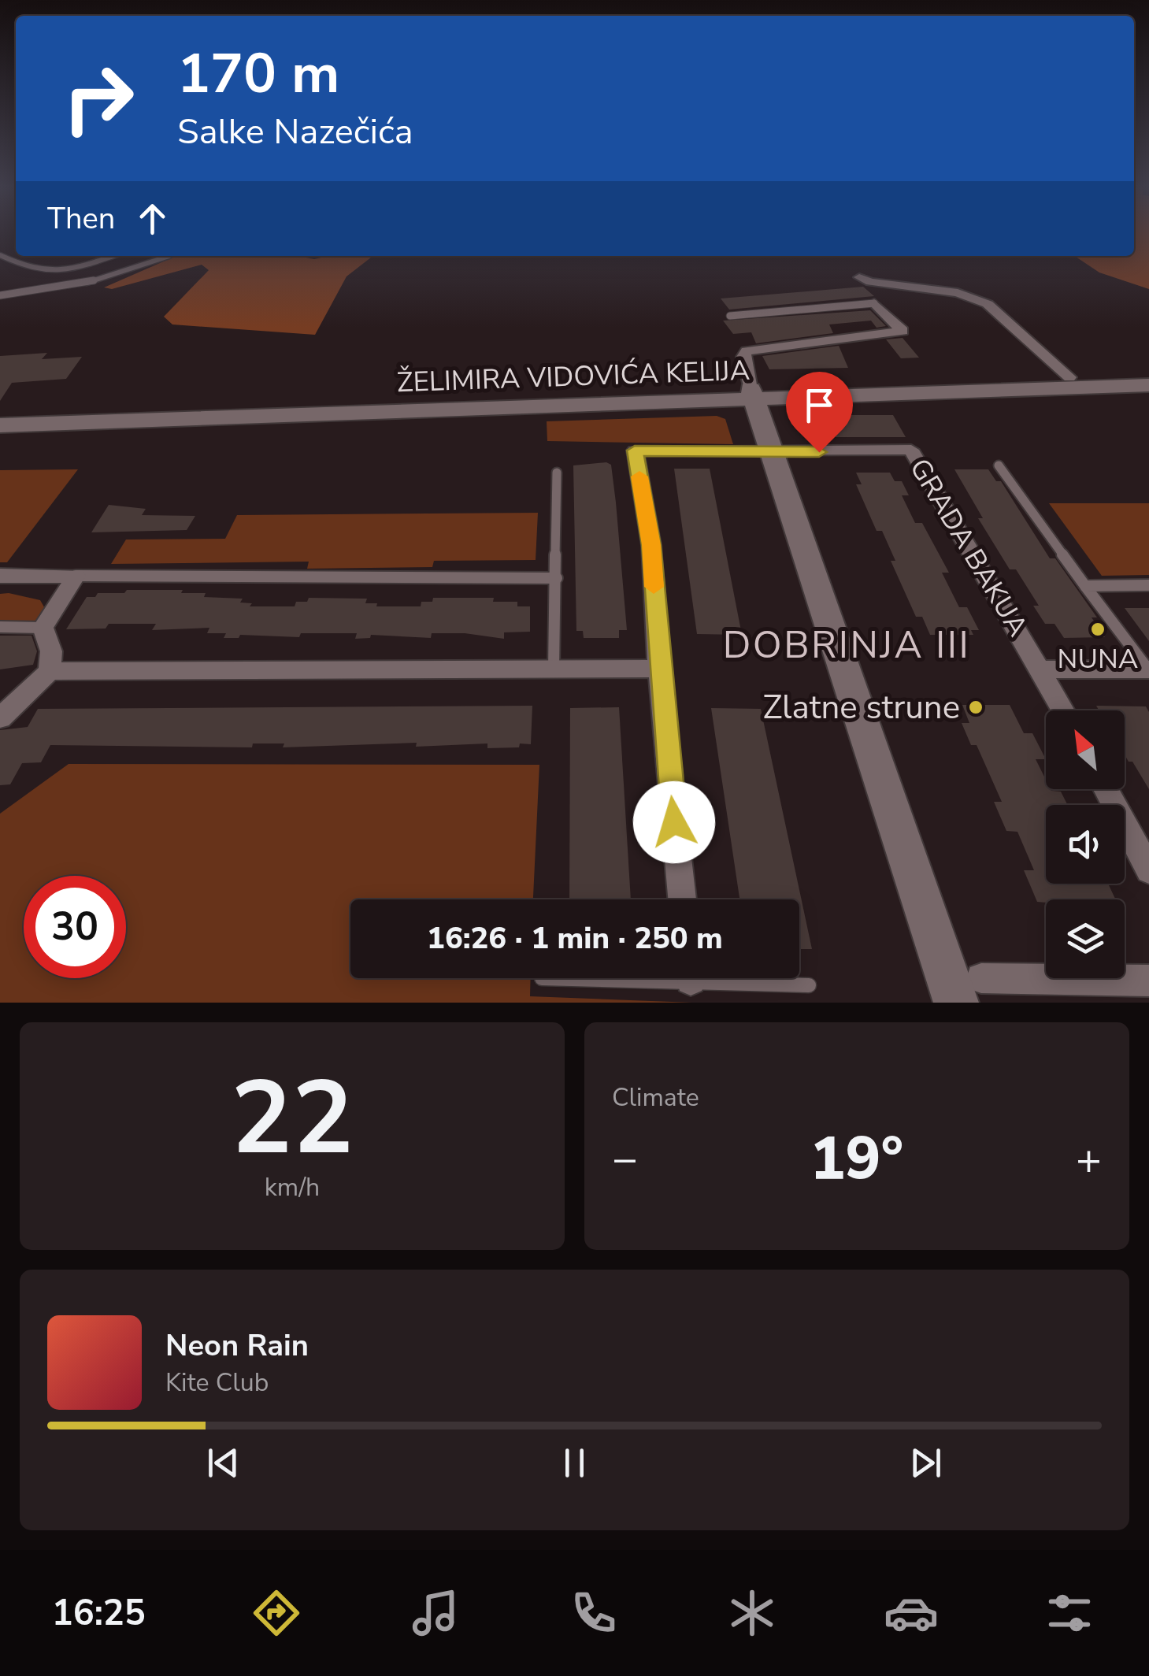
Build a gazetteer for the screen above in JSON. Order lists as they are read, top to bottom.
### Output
{
  "streets": {
    "main road": ["ŽELIMIRA VIDOVIĆA KELIJA"],
    "street": ["GRADA BAKUA"]
  },
  "districts": ["DOBRINJA III"],
  "places": ["NUNA", "Zlatne strune"],
  "north": "top left",
  "page": {
    "turn": ["170 m", "Salke Nazečića"],
    "then": "Then",
    "limit": "30",
    "trip": "16:26 · 1 min · 250 m",
    "tile": [
      ["22", "km/h"],
      "Climate"
    ],
    "heat": ["−", "19°", "+"],
    "song": ["Neon Rain", "Kite Club"],
    "tabs": "16:25"
  }
}
